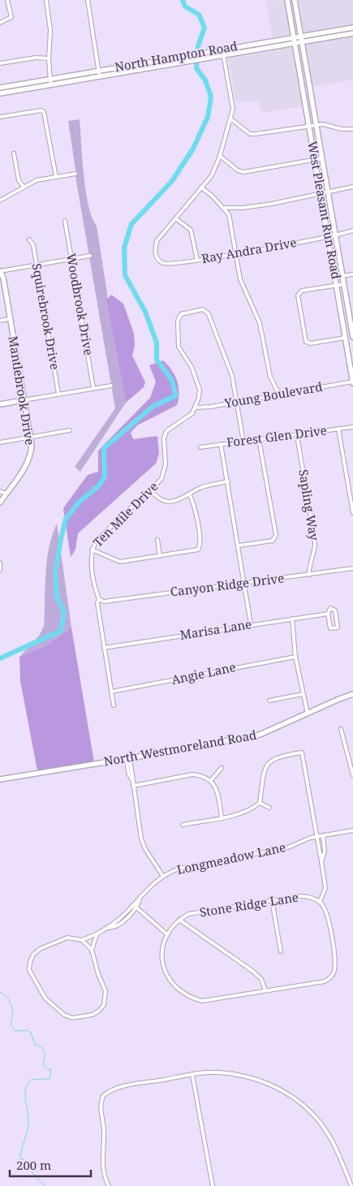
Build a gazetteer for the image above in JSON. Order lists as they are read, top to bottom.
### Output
{
  "streets": {
    "main road": [
      "North Hampton Road",
      "West Pleasant Run Road",
      "Mantlebrook Drive",
      "North Westmoreland Road"
    ],
    "street": [
      "Ray Andra Drive",
      "Woodbrook Drive",
      "Squirebrook Drive",
      "Young Boulevard",
      "Forest Glen Drive",
      "Sapling Way",
      "Ten Mile Drive",
      "Canyon Ridge Drive",
      "Marisa Lane",
      "Angie Lane",
      "Longmeadow Lane",
      "Stone Ridge Lane"
    ]
  },
  "crossings": [
    ["North Hampton Road", "West Pleasant Run Road"],
    ["West Pleasant Run Road", "Ray Andra Drive"],
    ["West Pleasant Run Road", "Young Boulevard"],
    ["Young Boulevard", "Ten Mile Drive"],
    ["Forest Glen Drive", "Sapling Way"],
    ["Sapling Way", "Canyon Ridge Drive"],
    ["Ten Mile Drive", "Canyon Ridge Drive"],
    ["Ten Mile Drive", "Marisa Lane"],
    ["Ten Mile Drive", "Angie Lane"]
  ],
  "scale_bar": "200 m"
}
